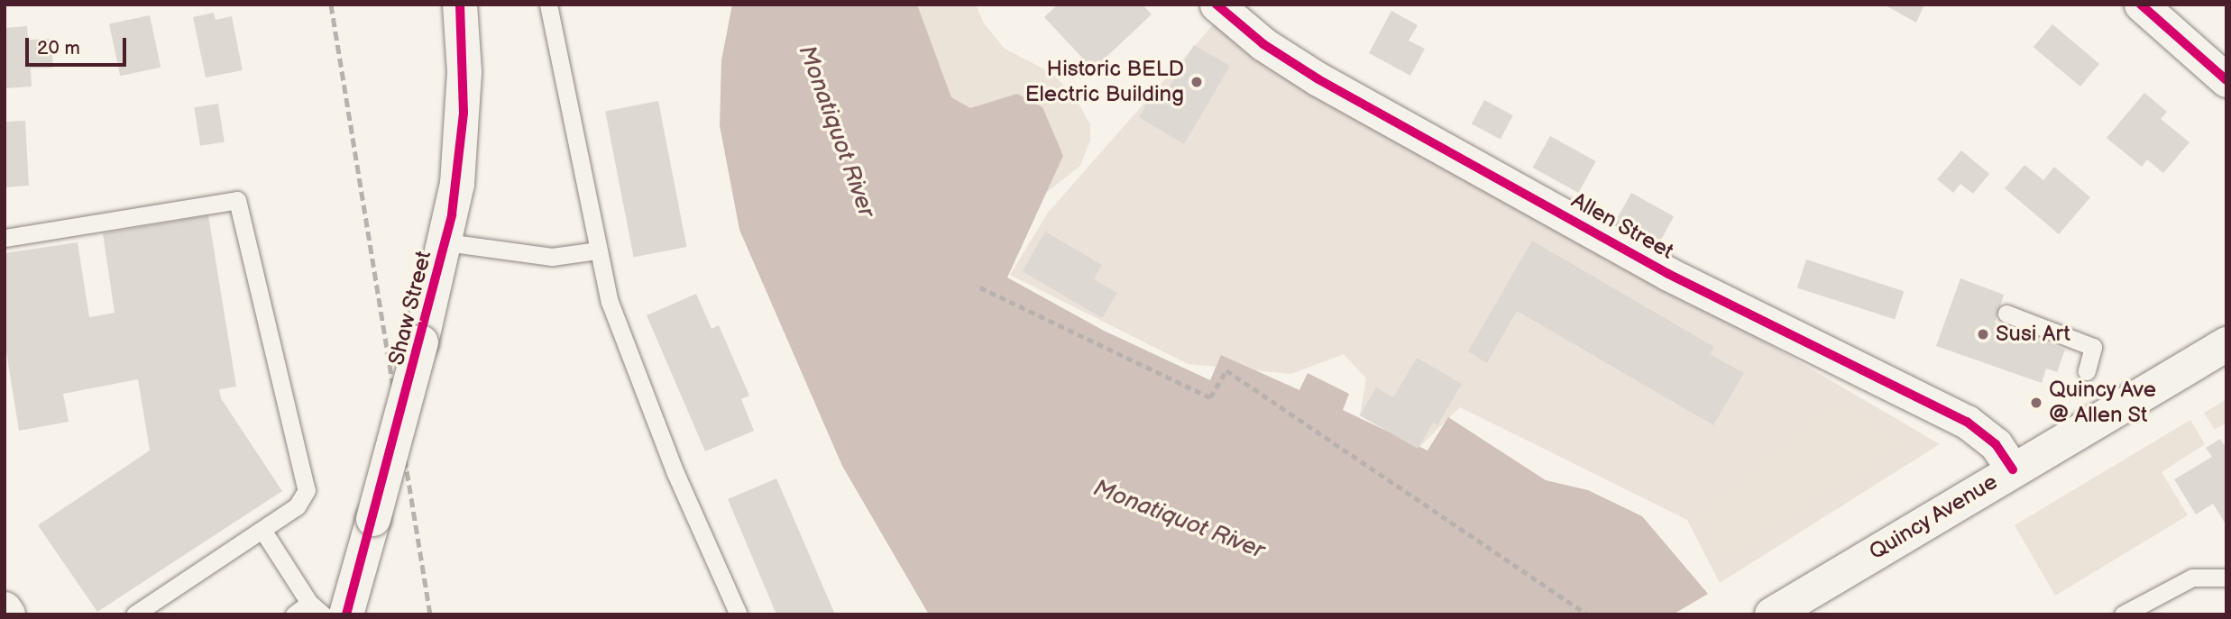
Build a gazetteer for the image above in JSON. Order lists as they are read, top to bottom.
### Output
{
  "streets": {
    "street": ["Allen Street", "Shaw Street", "Quincy Avenue"]
  },
  "crossings": [
    ["Allen Street", "Quincy Avenue"]
  ],
  "water": ["Monatiquot River"],
  "places": ["Historic BELD Electric Building", "Susi Art", "Quincy Ave @ Allen St"],
  "scale_bar": "20 m"
}
